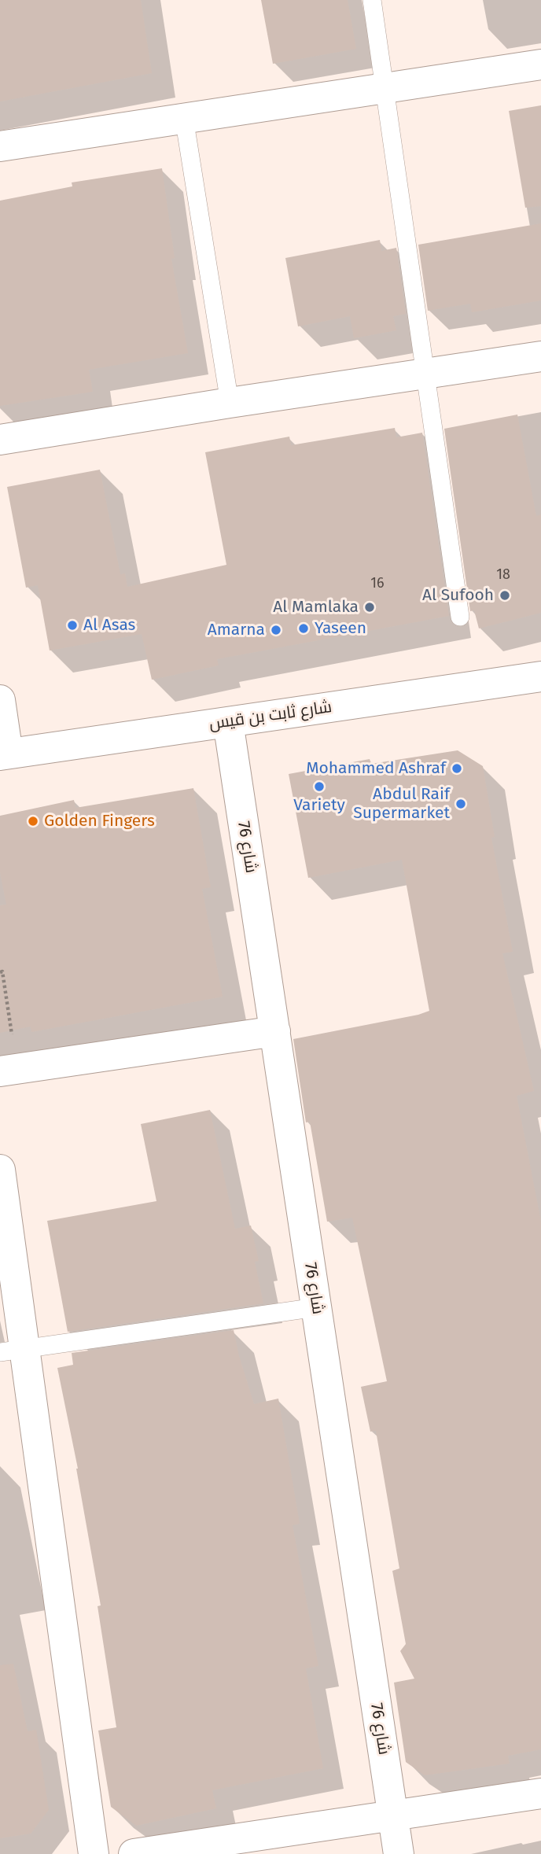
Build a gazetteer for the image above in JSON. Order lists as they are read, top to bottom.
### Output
{
  "streets": {
    "street": ["شارع ثابت بن قيس", "شارع 76"]
  },
  "crossings": [
    ["شارع ثابت بن قيس", "شارع 76"]
  ],
  "places": [
    "Al Sufooh",
    "Al Mamlaka",
    "Al Asas",
    "Yaseen",
    "Amarna",
    "Mohammed Ashraf",
    "Variety",
    "Abdul Raif Supermarket",
    "Golden Fingers"
  ],
  "house_numbers": ["18", "16"]
}
